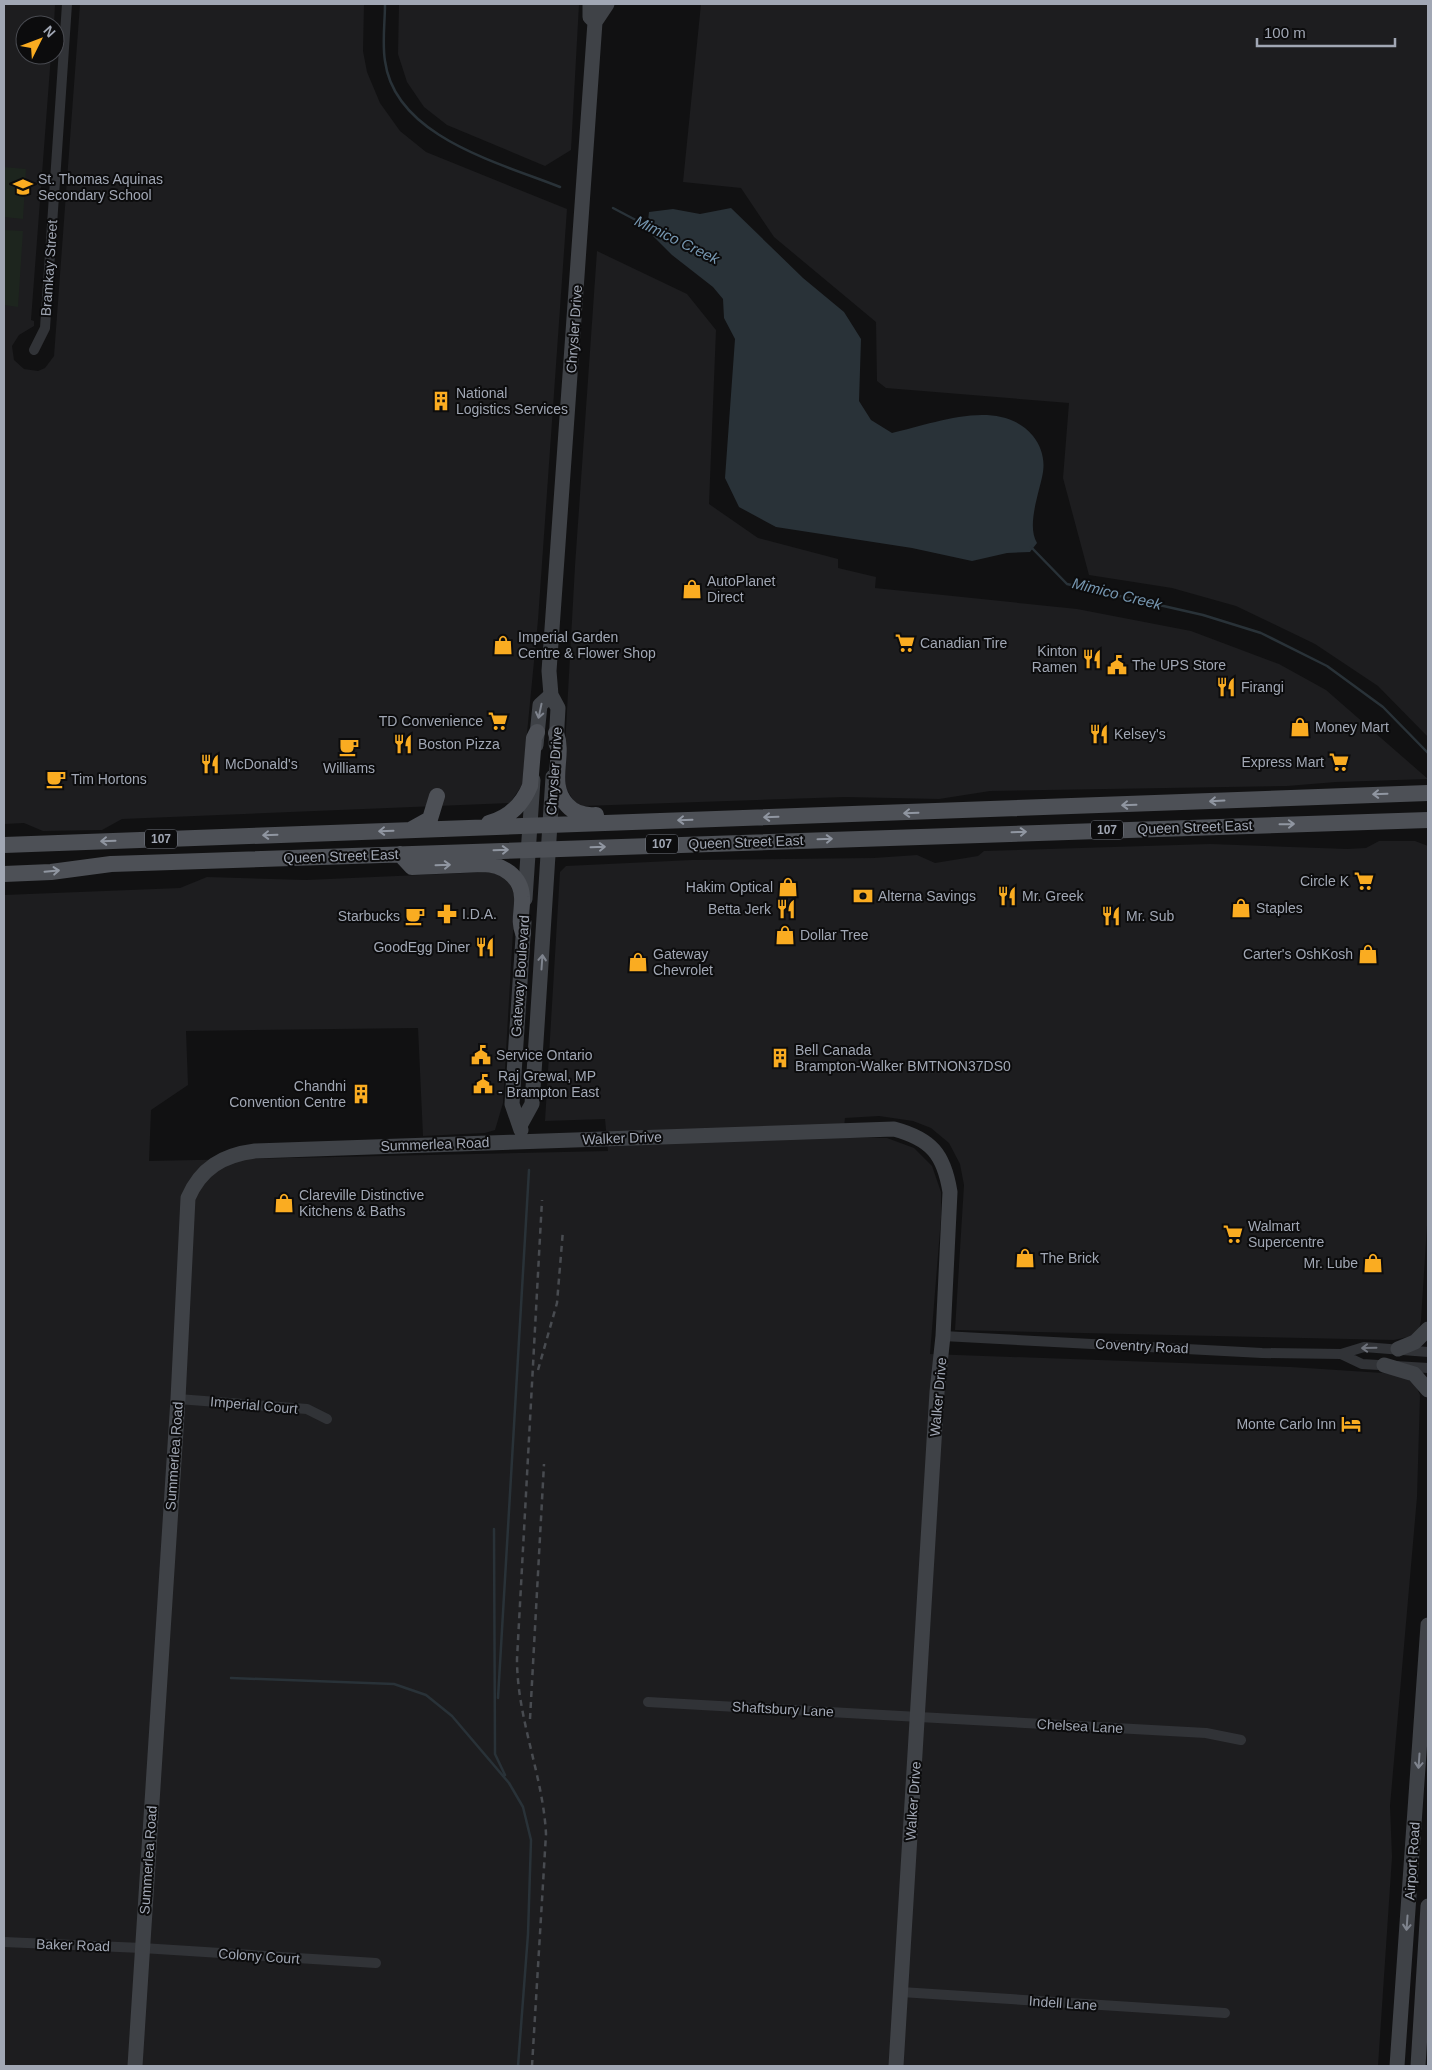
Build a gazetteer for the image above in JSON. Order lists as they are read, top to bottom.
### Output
{
  "streets": {
    "main road": ["Queen Street East", "107"],
    "street": [
      "Bramkay Street",
      "Chrysler Drive",
      "Gateway Boulevard",
      "Walker Drive",
      "Summerlea Road",
      "Coventry Road",
      "Imperial Court",
      "Shaftsbury Lane",
      "Chelsea Lane",
      "Airport Road",
      "Baker Road",
      "Colony Court",
      "Indell Lane"
    ]
  },
  "crossings": [
    ["Chrysler Drive", "Queen Street East"],
    ["Chrysler Drive", "Gateway Boulevard"],
    ["Queen Street East", "Gateway Boulevard"],
    ["Gateway Boulevard", "Walker Drive"],
    ["Gateway Boulevard", "Summerlea Road"],
    ["Walker Drive", "Summerlea Road"],
    ["Walker Drive", "Coventry Road"],
    ["Walker Drive", "Shaftsbury Lane"],
    ["Walker Drive", "Chelsea Lane"],
    ["Walker Drive", "Indell Lane"],
    ["Summerlea Road", "Imperial Court"],
    ["Summerlea Road", "Baker Road"],
    ["Summerlea Road", "Colony Court"],
    ["Shaftsbury Lane", "Chelsea Lane"],
    ["Baker Road", "Colony Court"]
  ],
  "water": ["Mimico Creek"],
  "places": {
    "school or university": ["St. Thomas Aquinas Secondary School"],
    "building": ["National Logistics Services", "Bell Canada Brampton-Walker BMTNON37DS0", "Chandni Convention Centre"],
    "shop": [
      "AutoPlanet Direct",
      "Imperial Garden Centre & Flower Shop",
      "Money Mart",
      "Hakim Optical",
      "Staples",
      "Dollar Tree",
      "Carter's OshKosh",
      "Gateway Chevrolet",
      "Clareville Distinctive Kitchens & Baths",
      "The Brick",
      "Mr. Lube"
    ],
    "supermarket": [
      "Canadian Tire",
      "TD Convenience",
      "Express Mart",
      "Circle K",
      "Walmart Supercentre"
    ],
    "restaurant": [
      "Kinton Ramen",
      "Firangi",
      "Kelsey's",
      "Boston Pizza",
      "McDonald's",
      "Mr. Greek",
      "Betta Jerk",
      "Mr. Sub",
      "GoodEgg Diner"
    ],
    "public building": ["The UPS Store", "Service Ontario", "Raj Grewal, MP - Brampton East"],
    "cafe": ["Williams", "Tim Hortons", "Starbucks"],
    "bank": ["Alterna Savings"],
    "pharmacy": ["I.D.A."],
    "hotel": ["Monte Carlo Inn"]
  },
  "scale_bar": "100 m",
  "north": "top right"
}
